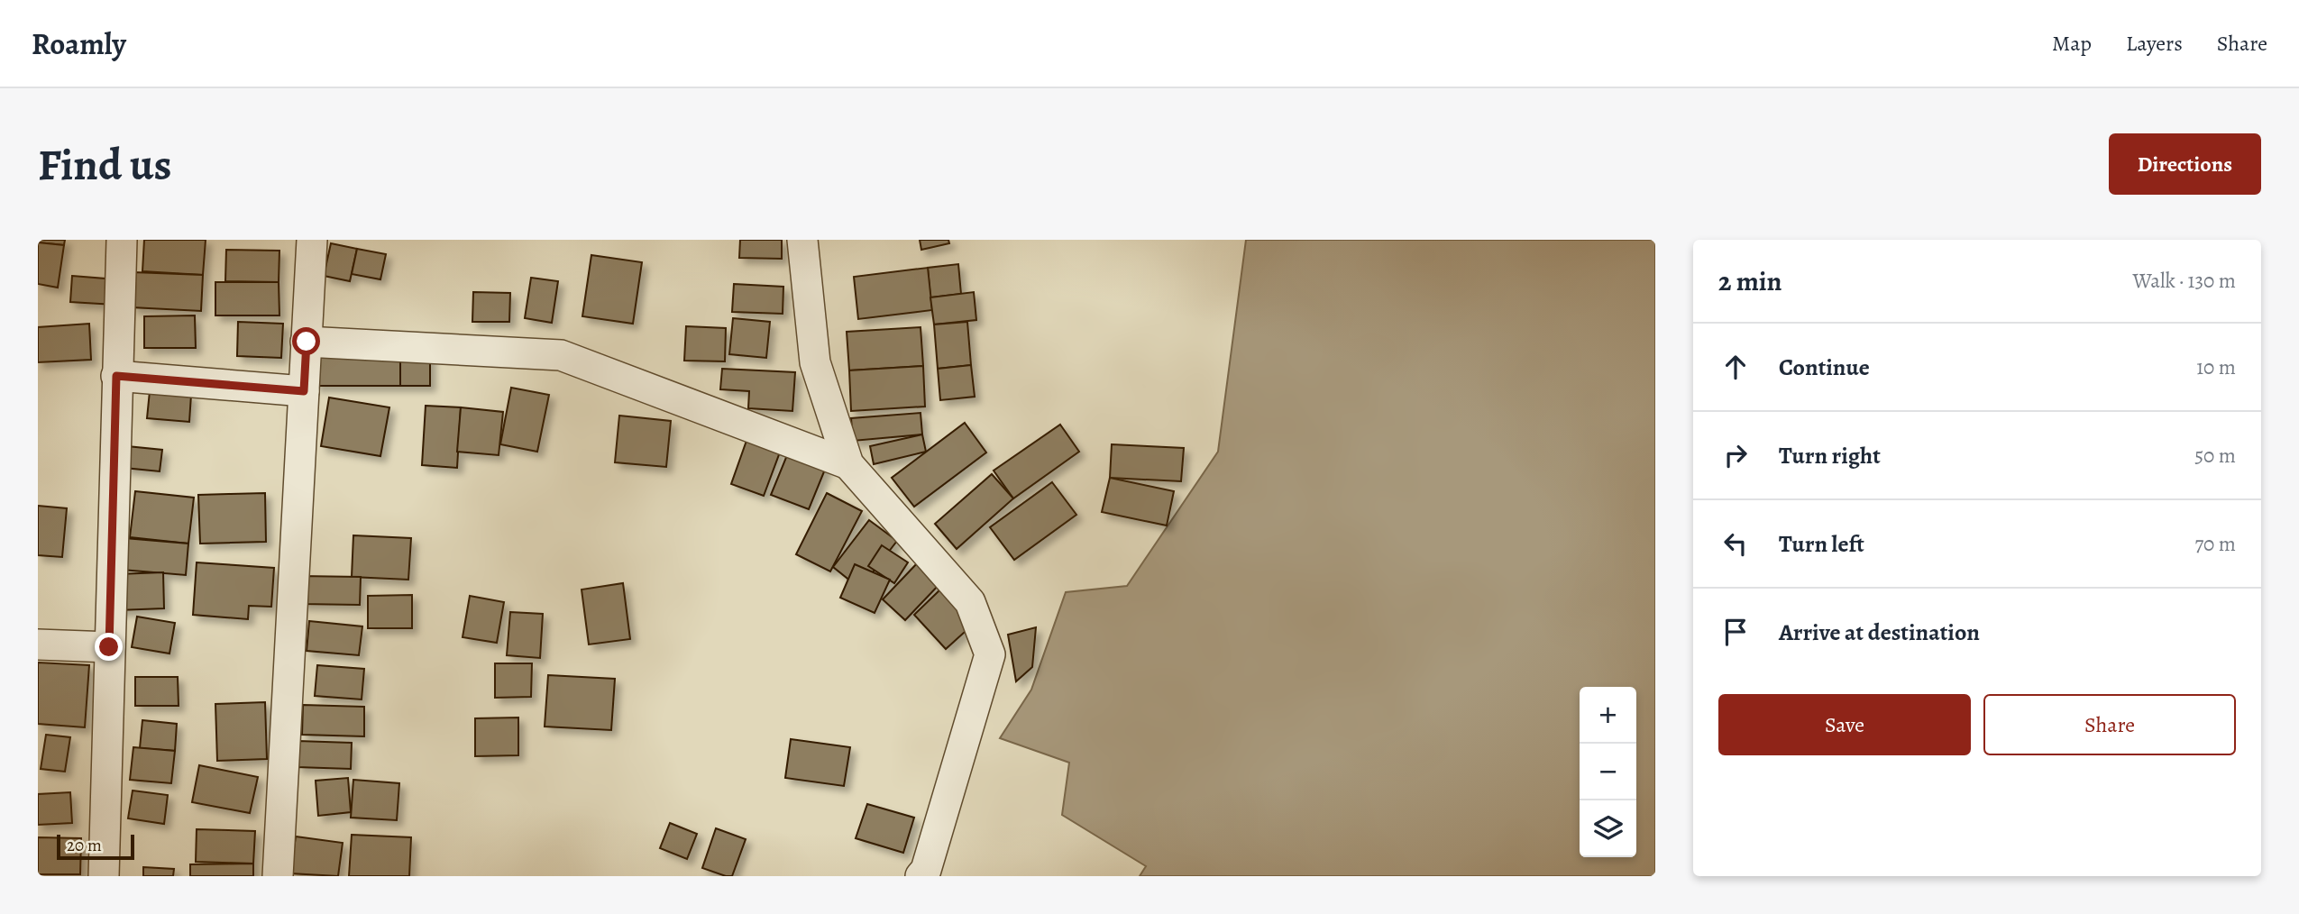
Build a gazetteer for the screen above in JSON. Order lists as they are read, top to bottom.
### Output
{
  "scale_bar": "20 m",
  "page": {
    "header": "Roamly",
    "nav": ["Map", "Layers", "Share"],
    "buttons": [
      "Directions",
      ["Save", "Share"]
    ],
    "title": "Find us",
    "heading": ["2 min", "Walk · 130 m"],
    "list": [
      ["Continue", "10 m"],
      ["Turn right", "50 m"],
      ["Turn left", "70 m"],
      "Arrive at destination"
    ],
    "map_buttons": ["+", "−"],
    "scale": "20 m"
  }
}
